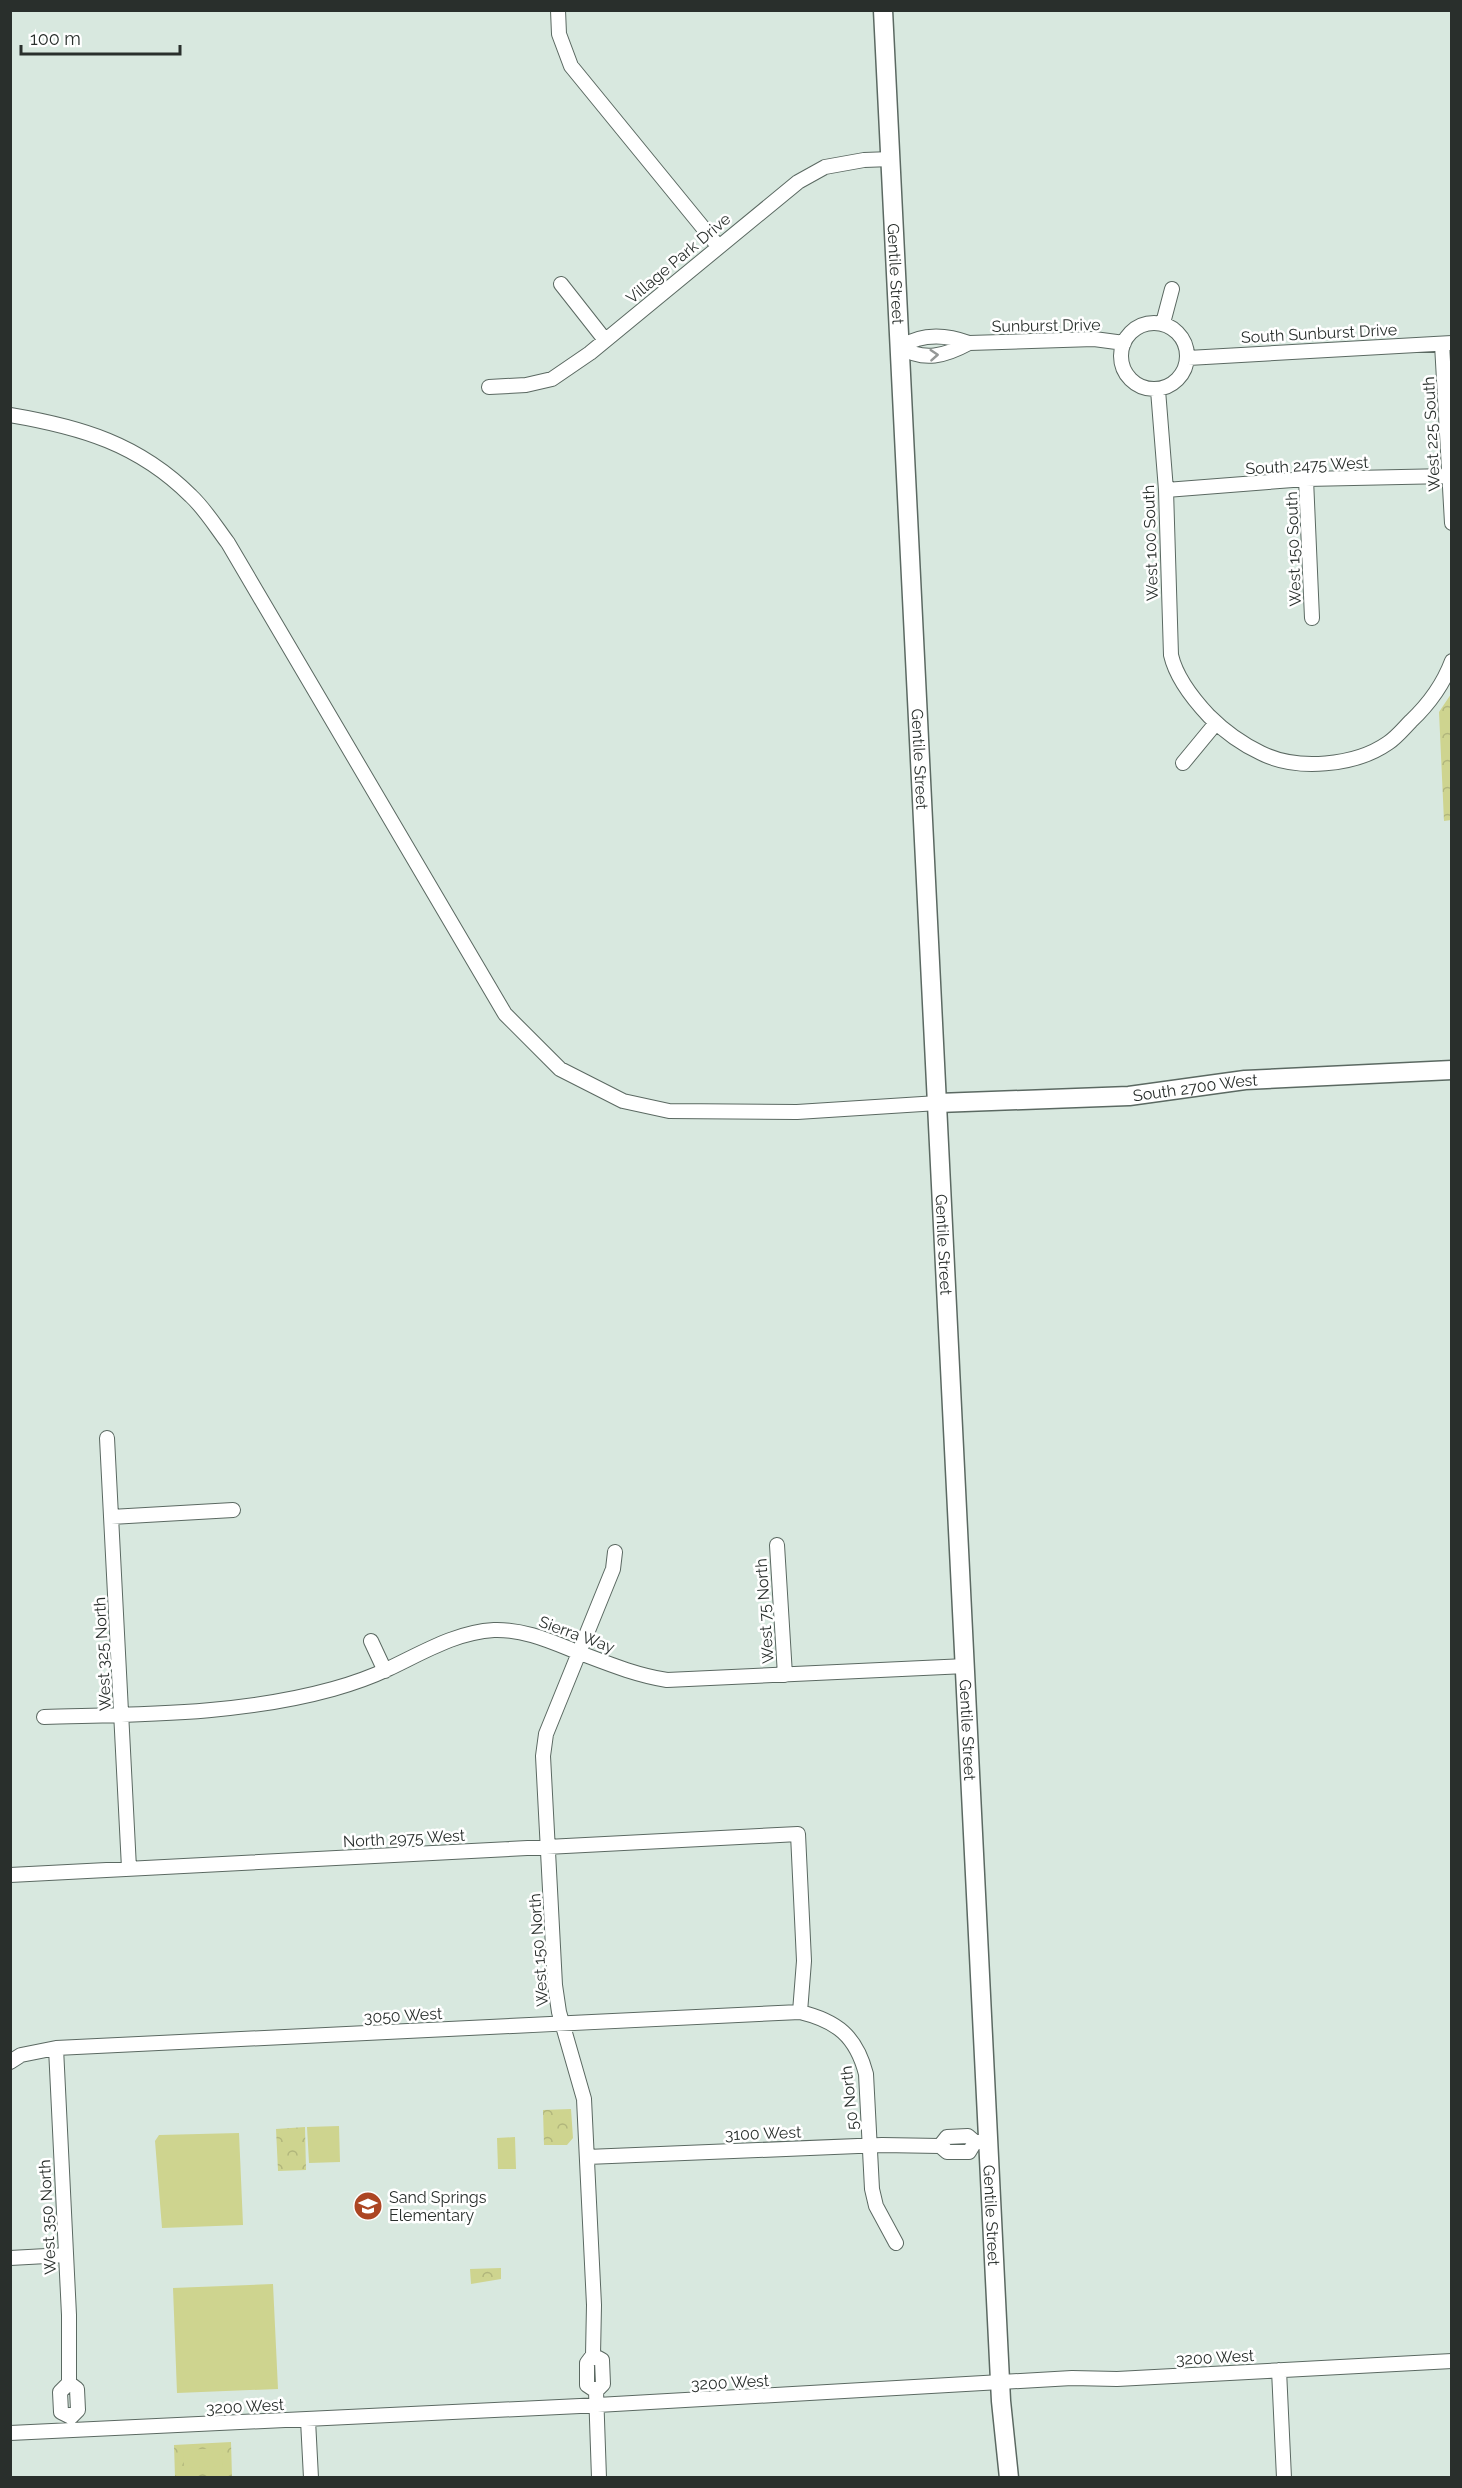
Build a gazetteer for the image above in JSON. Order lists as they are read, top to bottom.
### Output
{
  "streets": {
    "main road": ["Gentile Street", "South 2700 West"],
    "street": [
      "Village Park Drive",
      "Sunburst Drive",
      "South Sunburst Drive",
      "West 225 South",
      "South 2475 West",
      "West 100 South",
      "West 150 South",
      "West 75 North",
      "Sierra Way",
      "West 325 North",
      "North 2975 West",
      "West 150 North",
      "3050 West",
      "50 North",
      "3100 West",
      "West 350 North",
      "3200 West"
    ]
  },
  "crossings": [
    ["Village Park Drive", "Gentile Street"],
    ["Gentile Street", "Sunburst Drive"],
    ["Gentile Street", "South 2700 West"],
    ["Gentile Street", "Sierra Way"],
    ["Gentile Street", "3100 West"],
    ["Gentile Street", "3200 West"],
    ["Sunburst Drive", "South Sunburst Drive"],
    ["Sunburst Drive", "West 100 South"],
    ["South Sunburst Drive", "West 225 South"],
    ["South Sunburst Drive", "West 100 South"],
    ["West 225 South", "South 2475 West"],
    ["South 2475 West", "West 100 South"],
    ["South 2475 West", "West 150 South"],
    ["West 75 North", "Sierra Way"],
    ["Sierra Way", "West 325 North"],
    ["Sierra Way", "West 150 North"],
    ["West 325 North", "North 2975 West"],
    ["North 2975 West", "West 150 North"],
    ["North 2975 West", "3050 West"],
    ["North 2975 West", "50 North"],
    ["West 150 North", "3050 West"],
    ["West 150 North", "3100 West"],
    ["West 150 North", "3200 West"],
    ["3050 West", "50 North"],
    ["3050 West", "West 350 North"],
    ["50 North", "3100 West"],
    ["West 350 North", "3200 West"]
  ],
  "places": {
    "school or university": ["Sand Springs Elementary"]
  },
  "scale_bar": "100 m"
}
